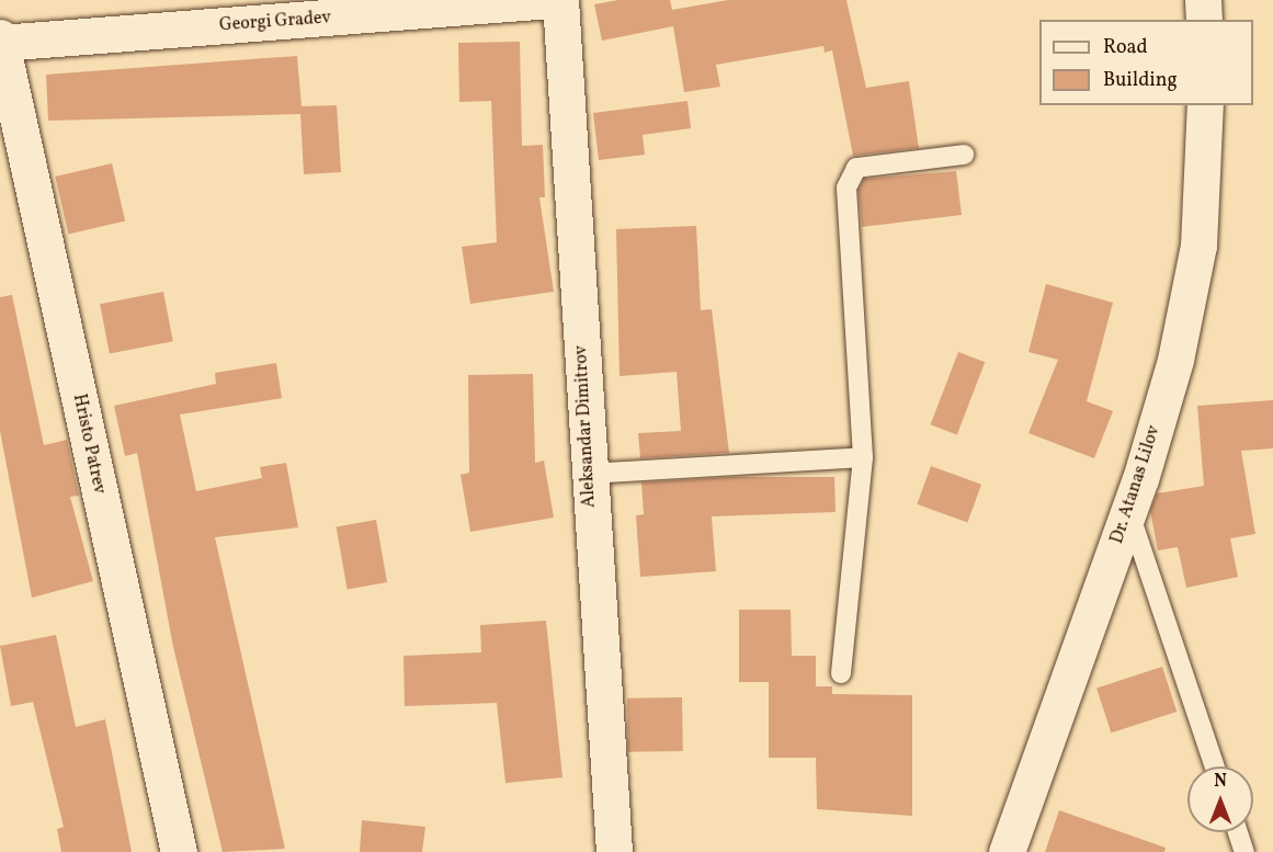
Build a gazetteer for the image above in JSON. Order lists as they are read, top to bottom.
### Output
{
  "streets": {
    "street": [
      "Georgi Gradev",
      "Aleksandar Dimitrov",
      "Hristo Patrev",
      "Dr. Atanas Lilov"
    ]
  },
  "crossings": [
    ["Georgi Gradev", "Hristo Patrev"]
  ],
  "legend": ["Road", "Building"],
  "north": "top"
}
